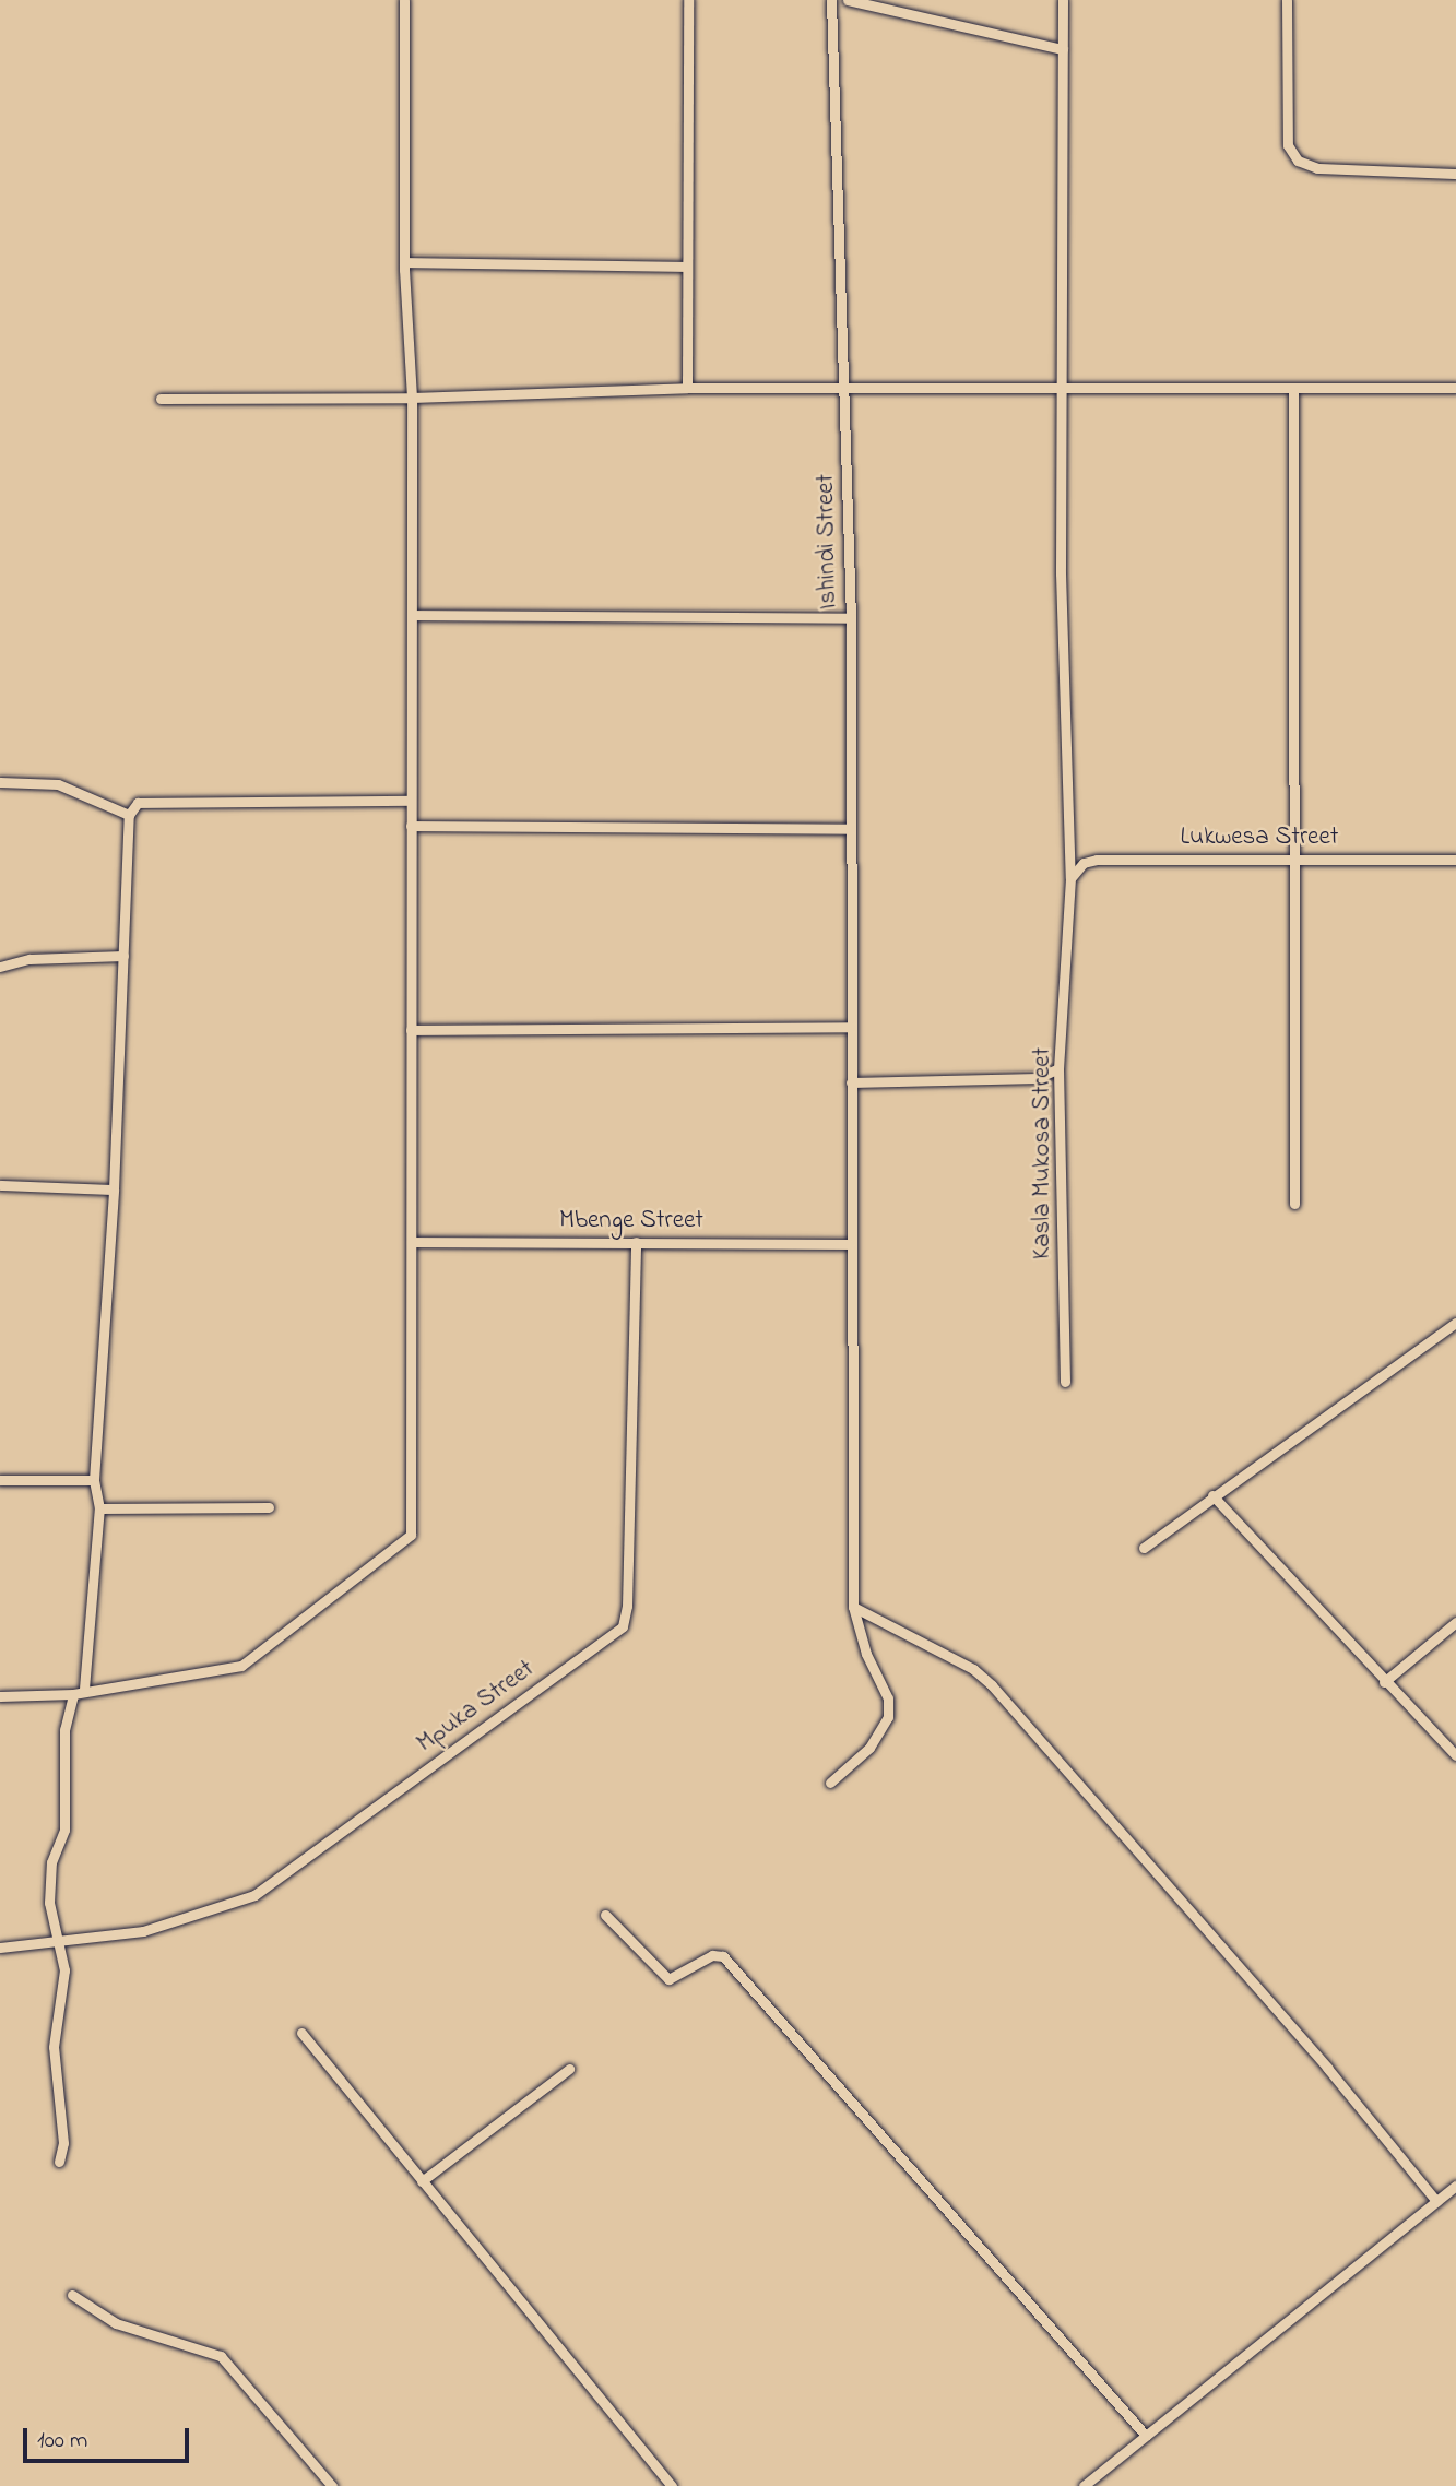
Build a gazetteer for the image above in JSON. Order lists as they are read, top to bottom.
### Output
{
  "streets": {
    "street": [
      "Ishindi Street",
      "Lukwesa Street",
      "Kasla Mukosa Street",
      "Mbenge Street",
      "Mpuka Street"
    ]
  },
  "crossings": [
    ["Ishindi Street", "Mbenge Street"],
    ["Lukwesa Street", "Kasla Mukosa Street"],
    ["Mbenge Street", "Mpuka Street"]
  ],
  "scale_bar": "100 m"
}
